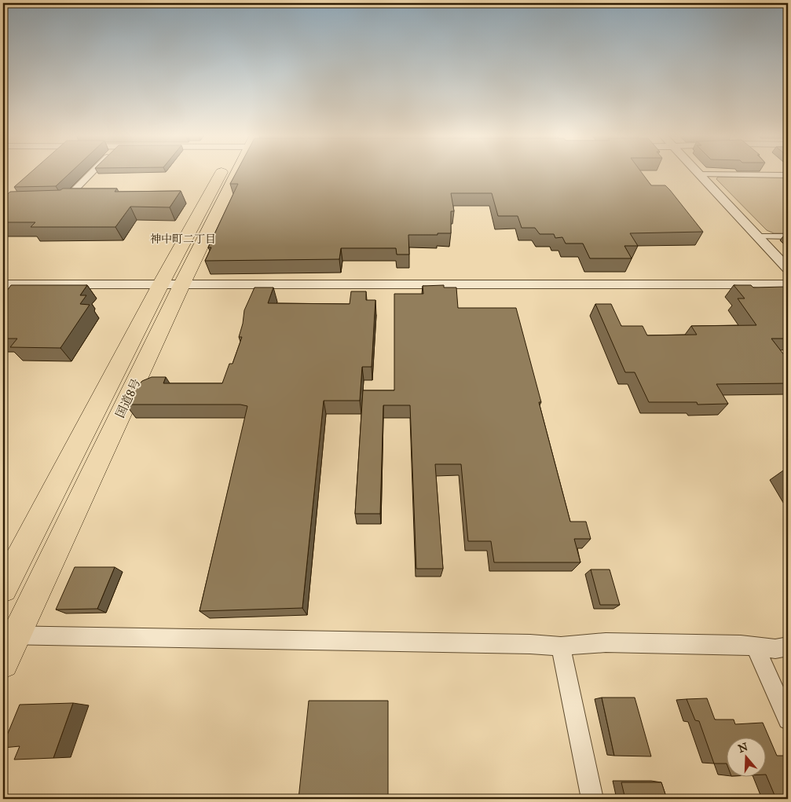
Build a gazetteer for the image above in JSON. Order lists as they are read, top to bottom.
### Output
{
  "streets": {
    "highway": ["国道8号"]
  },
  "districts": ["神中町二丁目"],
  "north": "top"
}
